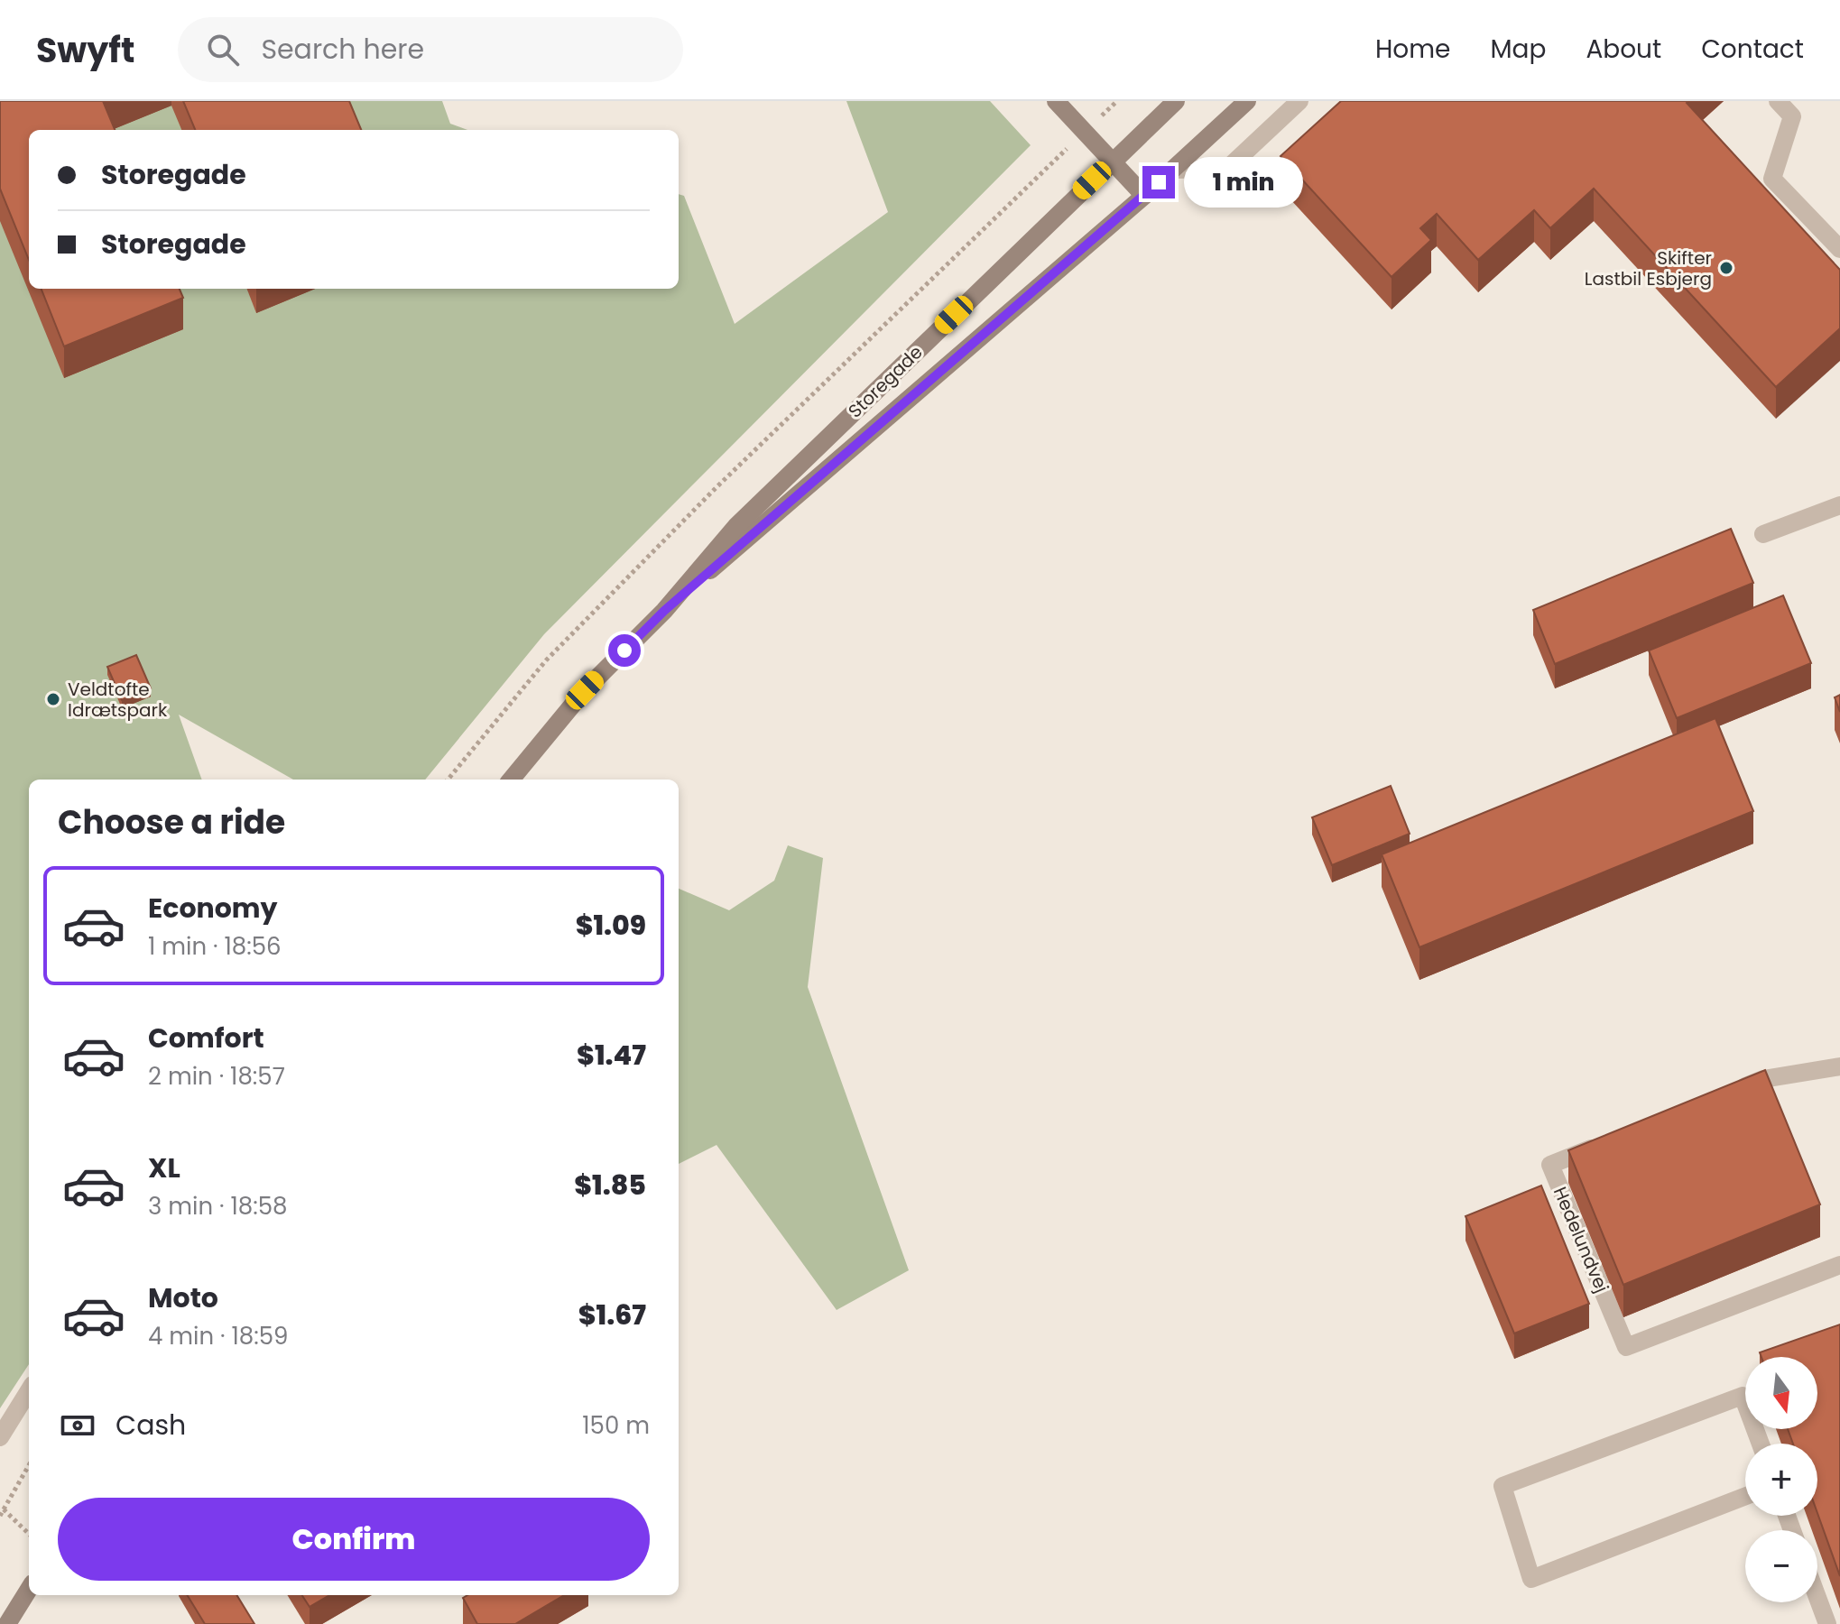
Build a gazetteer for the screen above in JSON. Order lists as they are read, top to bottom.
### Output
{
  "streets": {
    "main road": ["Storegade"],
    "street": ["Hedelundvej"]
  },
  "places": ["Skifter Lastbil Esbjerg", "Veldtofte Idrætspark"],
  "north": "bottom",
  "page": {
    "header": "Swyft",
    "search": "Search here",
    "nav": [
      "Home",
      "Map",
      "About",
      "Contact"
    ],
    "banner": ["Storegade", "Storegade"],
    "bubble": "1 min",
    "heading": "Choose a ride",
    "list": [
      {
        "name": "Economy",
        "note": "1 min · 18:56",
        "value": "$1.09"
      },
      {
        "name": "Comfort",
        "note": "2 min · 18:57",
        "value": "$1.47"
      },
      {
        "name": "XL",
        "note": "3 min · 18:58",
        "value": "$1.85"
      },
      {
        "name": "Moto",
        "note": "4 min · 18:59",
        "value": "$1.67"
      }
    ],
    "map_buttons": ["+", "−"],
    "pay": ["Cash", "150 m"],
    "buttons": "Confirm"
  }
}
